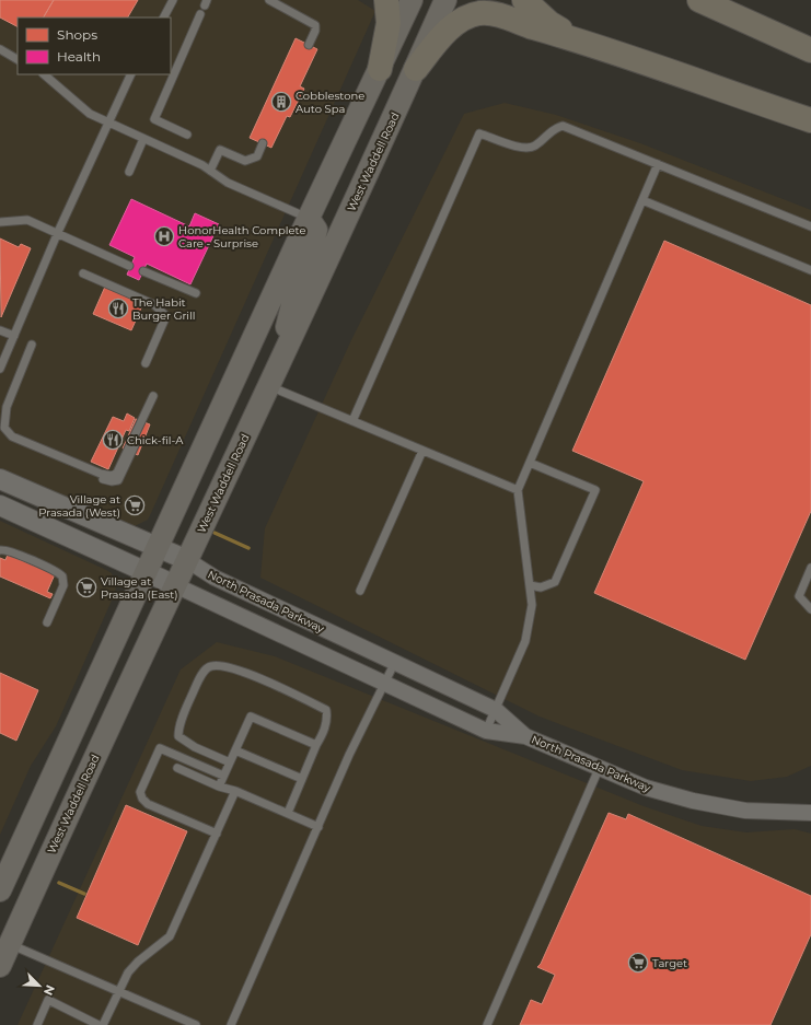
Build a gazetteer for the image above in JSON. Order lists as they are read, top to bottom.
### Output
{
  "streets": {
    "main road": ["West Waddell Road"],
    "street": ["North Prasada Parkway"]
  },
  "crossings": [
    ["West Waddell Road", "North Prasada Parkway"]
  ],
  "places": {
    "building": ["Cobblestone Auto Spa"],
    "hospital": ["HonorHealth Complete Care - Surprise"],
    "restaurant": ["The Habit Burger Grill", "Chick-fil-A"],
    "supermarket": ["Village at Prasada (West)", "Village at Prasada (East)", "Target"]
  },
  "legend": ["Shops", "Health"],
  "north": "bottom right"
}
